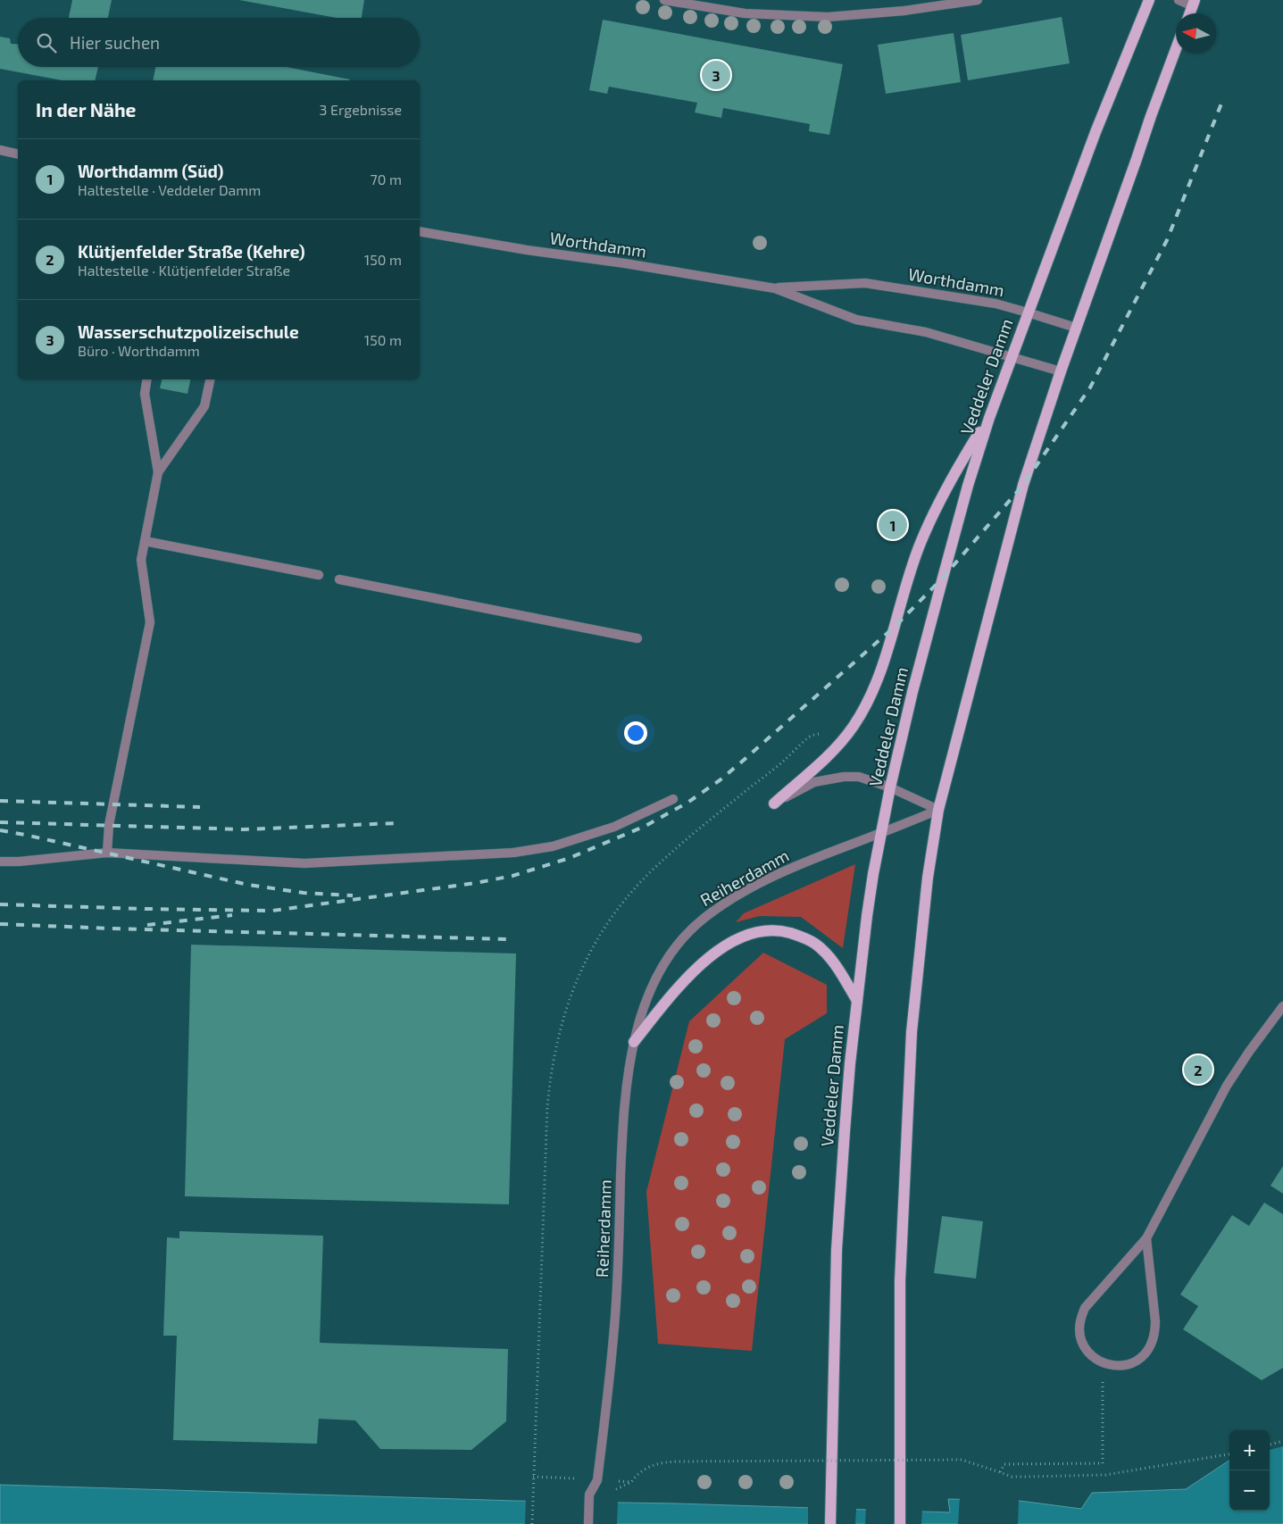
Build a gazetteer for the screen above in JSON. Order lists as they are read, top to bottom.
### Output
{
  "streets": {
    "main road": ["Veddeler Damm"],
    "street": ["Worthdamm", "Reiherdamm"]
  },
  "crossings": [
    ["Worthdamm", "Veddeler Damm"],
    ["Veddeler Damm", "Reiherdamm"]
  ],
  "north": "left",
  "page": {
    "search": "Hier suchen",
    "pins": ["3", "1", "2"],
    "heading": ["In der Nähe", "3 Ergebnisse"],
    "list": [
      {
        "mark": "1",
        "name": "Worthdamm (Süd)",
        "note": "Haltestelle · Veddeler Damm",
        "value": "70 m"
      },
      {
        "mark": "2",
        "name": "Klütjenfelder Straße (Kehre)",
        "note": "Haltestelle · Klütjenfelder Straße",
        "value": "150 m"
      },
      {
        "mark": "3",
        "name": "Wasserschutzpolizeischule",
        "note": "Büro · Worthdamm",
        "value": "150 m"
      }
    ],
    "map_buttons": ["+", "−"]
  }
}
